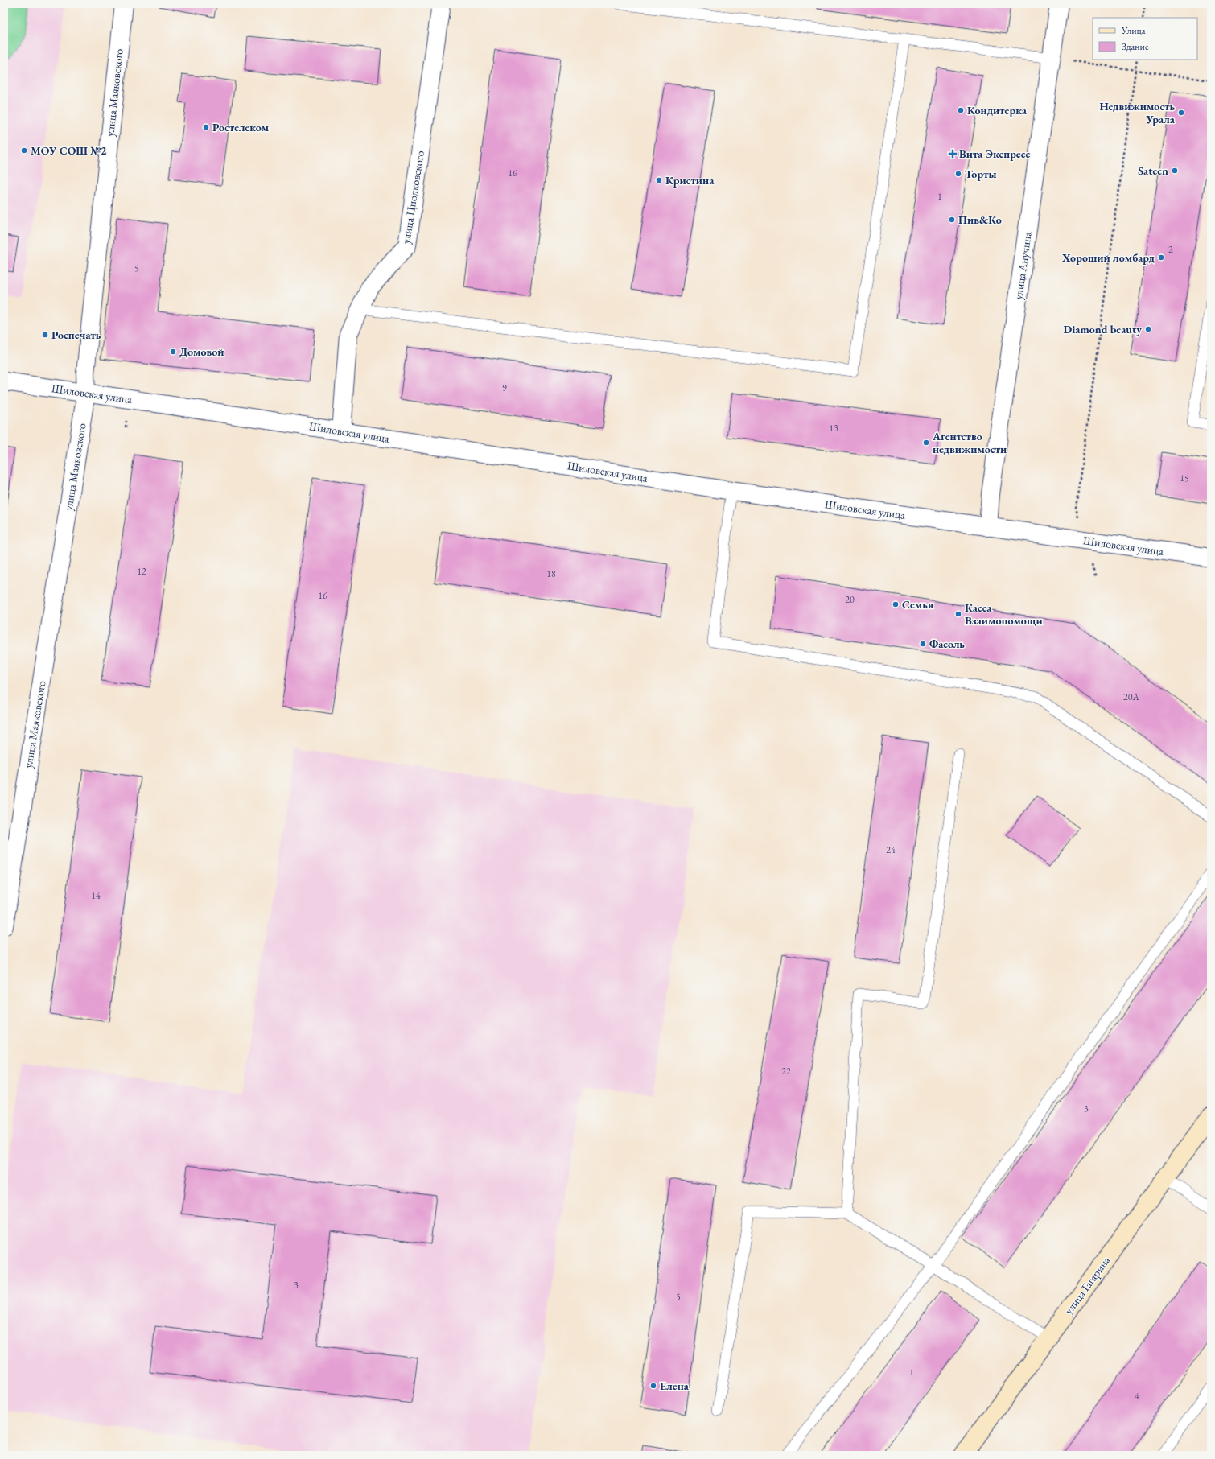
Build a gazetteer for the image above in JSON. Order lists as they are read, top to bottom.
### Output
{
  "streets": {
    "street": [
      "улица Маяковского",
      "улица Циолковского",
      "улица Анучина",
      "Шиловская улица",
      "улица Гагарина"
    ]
  },
  "crossings": [
    ["улица Маяковского", "Шиловская улица"],
    ["улица Циолковского", "Шиловская улица"],
    ["улица Анучина", "Шиловская улица"]
  ],
  "places": {
    "other": [
      "Кондитерка",
      "Недвижимость Урала",
      "Ростелеком",
      "МОУ СОШ №2",
      "Sateen",
      "Торты",
      "Кристина",
      "Пив&Ко",
      "Хороший ломбард",
      "Diamond beauty",
      "Роспечать",
      "Домовой",
      "Агентство недвижимости",
      "Семья",
      "Касса Взаимопомощи",
      "Фасоль",
      "Елена"
    ],
    "health": ["Вита Экспресс"]
  },
  "house_numbers": [
    "16",
    "1",
    "2",
    "5",
    "9",
    "13",
    "15",
    "12",
    "18",
    "16",
    "20",
    "20А",
    "24",
    "14",
    "22",
    "3",
    "3",
    "5",
    "1",
    "4"
  ],
  "legend": ["Улица", "Здание"]
}
